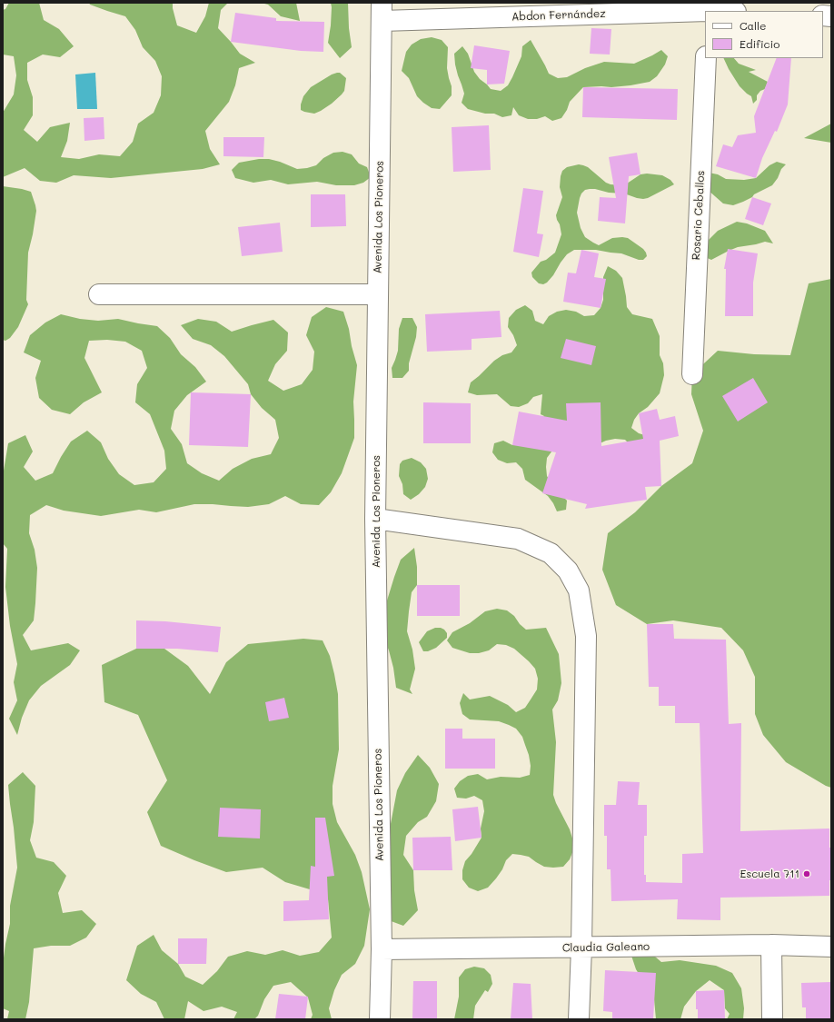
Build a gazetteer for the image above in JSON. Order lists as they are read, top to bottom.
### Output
{
  "streets": {
    "street": [
      "Abdon Fernández",
      "Rosario Ceballos",
      "Avenida Los Pioneros",
      "Claudia Galeano"
    ]
  },
  "crossings": [
    ["Abdon Fernández", "Avenida Los Pioneros"],
    ["Avenida Los Pioneros", "Claudia Galeano"]
  ],
  "places": ["Escuela 711"],
  "legend": ["Calle", "Edificio"]
}
